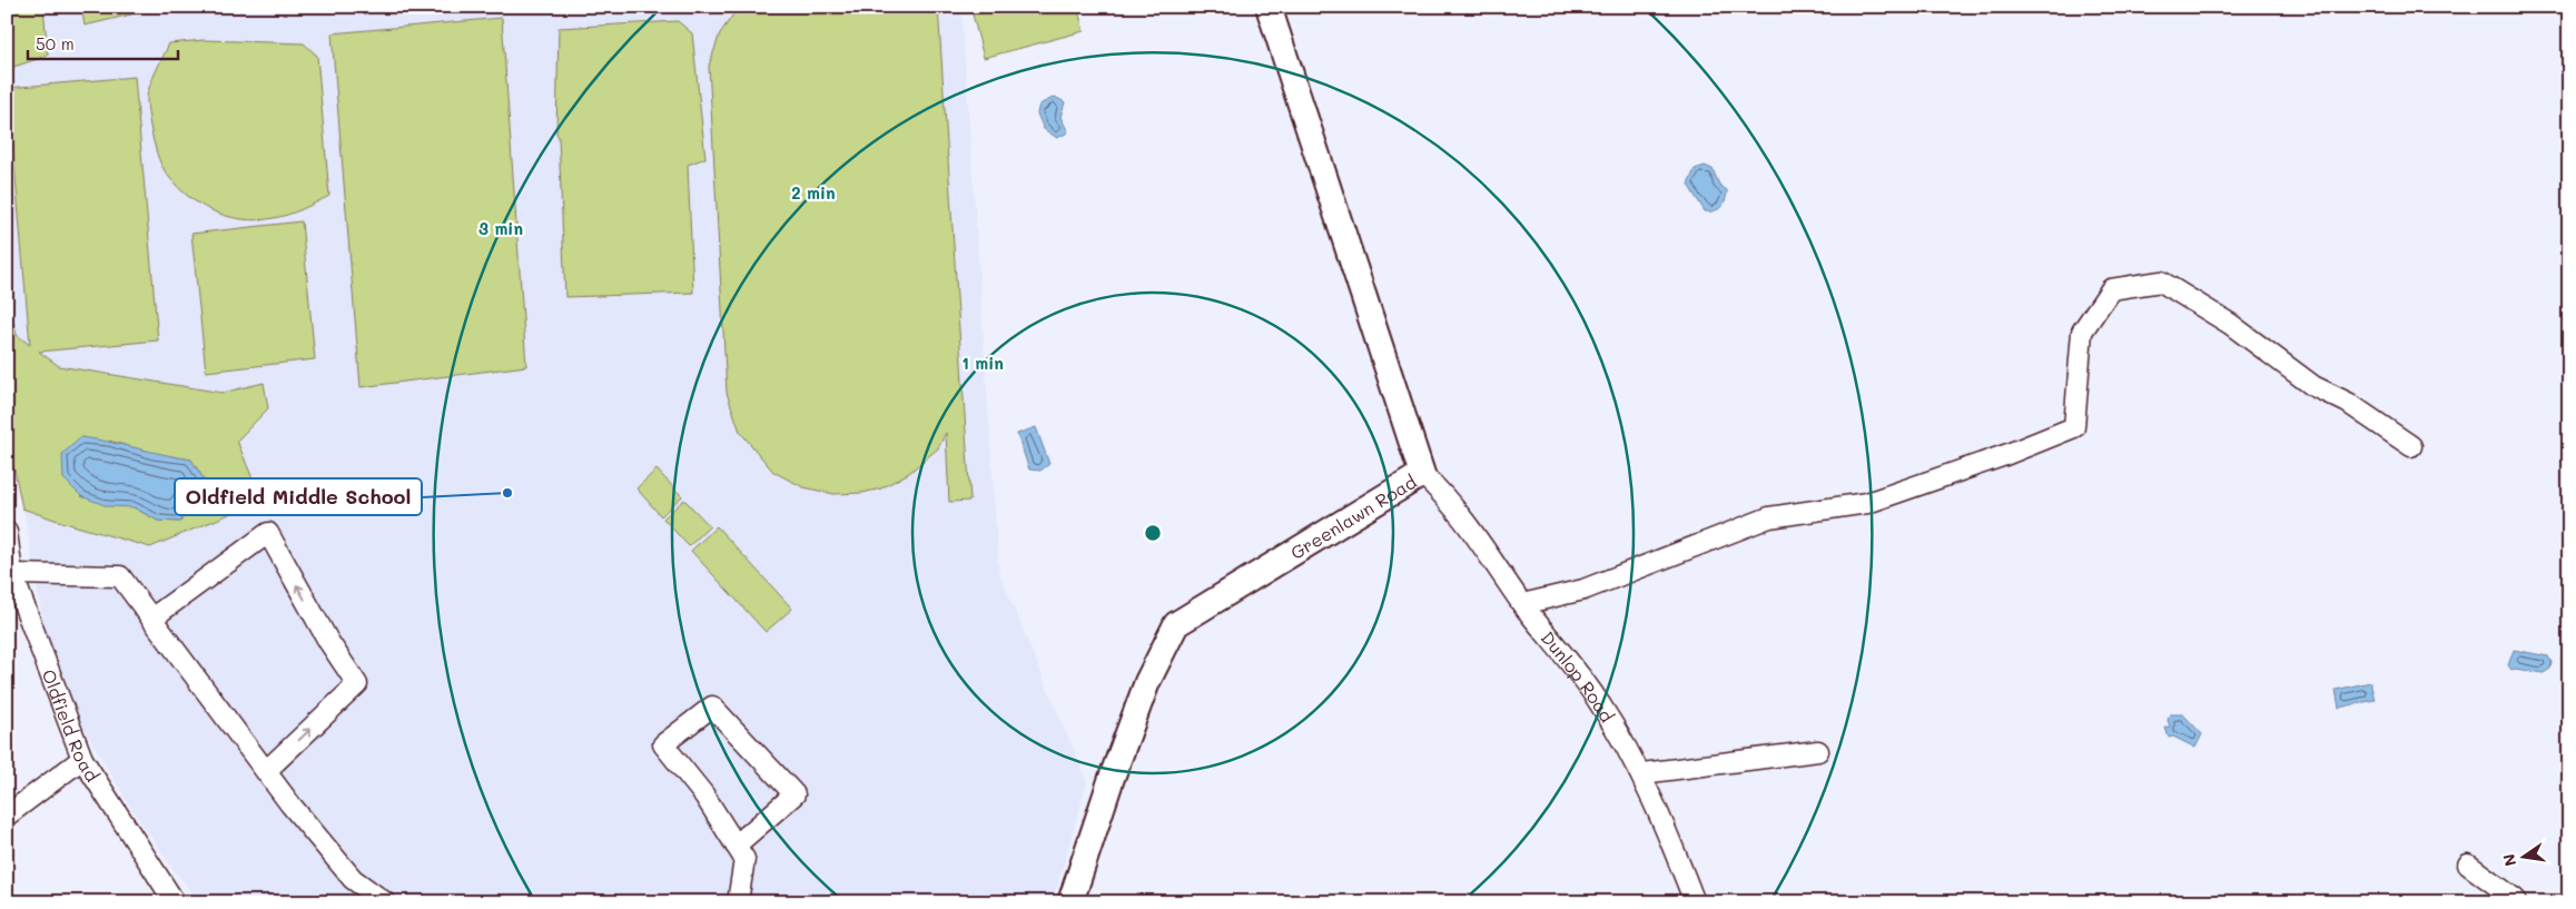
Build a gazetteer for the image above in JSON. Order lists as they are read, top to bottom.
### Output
{
  "streets": {
    "main road": ["Greenlawn Road"],
    "street": ["Dunlop Road", "Oldfield Road"]
  },
  "crossings": [
    ["Greenlawn Road", "Dunlop Road"]
  ],
  "places": ["Oldfield Middle School"],
  "scale_bar": "50 m",
  "north": "left",
  "rings": ["2 min", "3 min", "1 min"]
}
